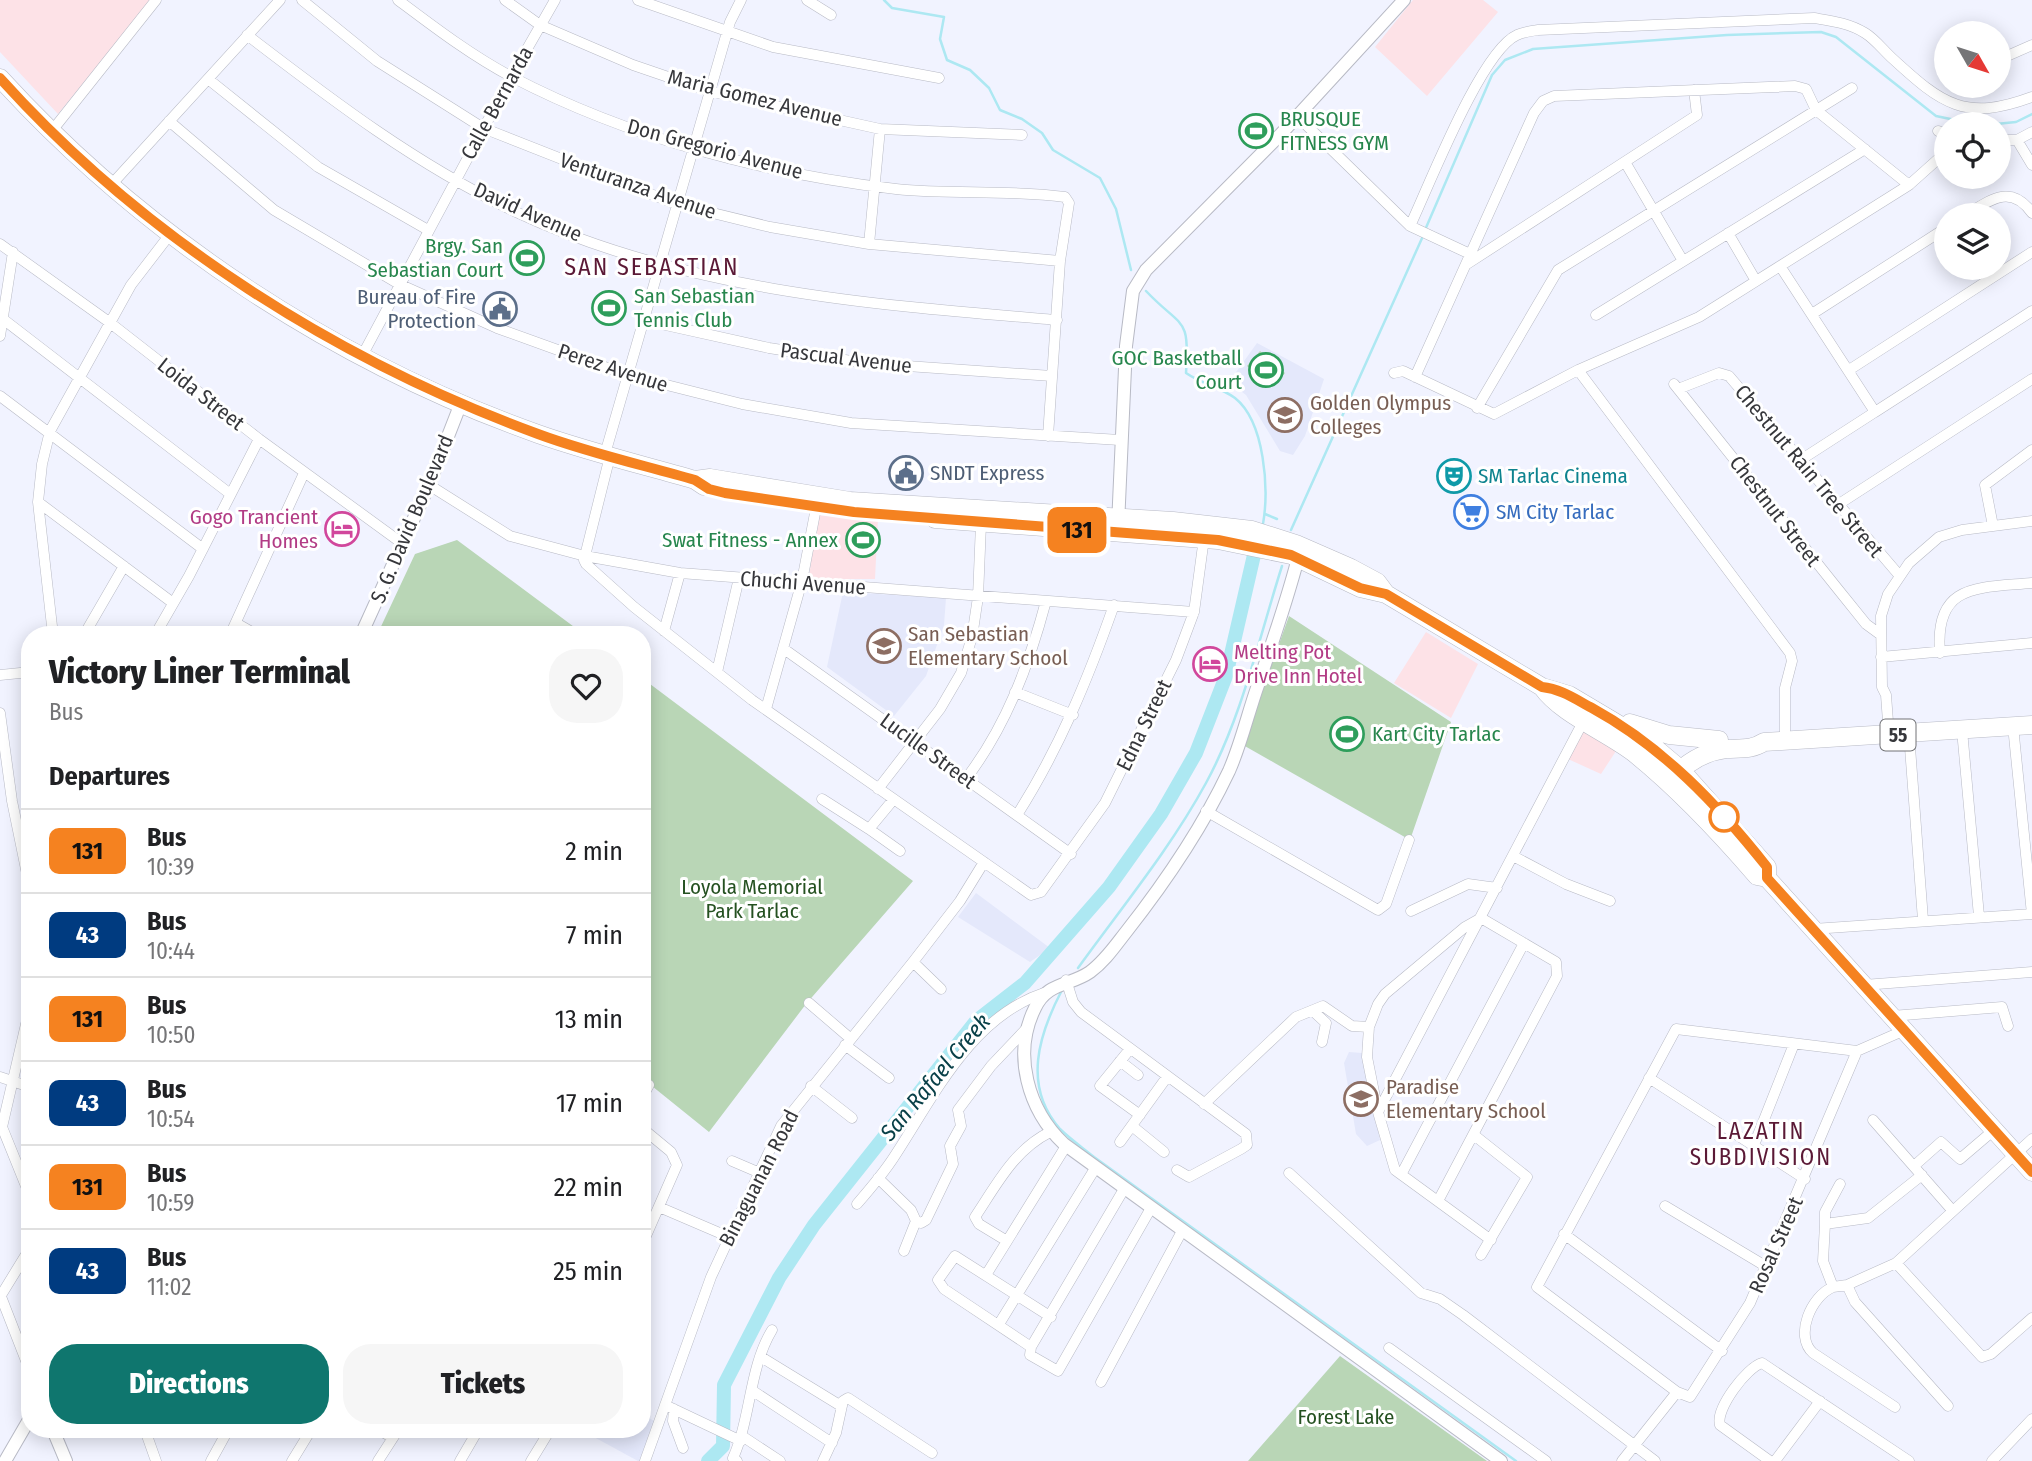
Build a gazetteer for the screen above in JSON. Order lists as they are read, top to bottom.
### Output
{
  "streets": {
    "highway": ["55"],
    "street": [
      "Maria Gomez Avenue",
      "Calle Bernarda",
      "Don Gregorio Avenue",
      "Venturanza Avenue",
      "David Avenue",
      "Pascual Avenue",
      "Perez Avenue",
      "Loida Street",
      "Chestnut Rain Tree Street",
      "Chestnut Street",
      "S. G. David Boulevard",
      "Chuchi Avenue",
      "Edna Street",
      "Lucille Street",
      "Binaguanan Road",
      "Rosal Street"
    ]
  },
  "crossings": [
    ["Maria Gomez Avenue", "Calle Bernarda"],
    ["Calle Bernarda", "Don Gregorio Avenue"],
    ["Calle Bernarda", "Venturanza Avenue"],
    ["Calle Bernarda", "David Avenue"],
    ["Calle Bernarda", "Perez Avenue"],
    ["Don Gregorio Avenue", "Venturanza Avenue"],
    ["Loida Street", "S. G. David Boulevard"],
    ["Chestnut Rain Tree Street", "Chestnut Street"],
    ["S. G. David Boulevard", "Chuchi Avenue"],
    ["Chuchi Avenue", "Edna Street"],
    ["Edna Street", "Lucille Street"],
    ["Edna Street", "Binaguanan Road"]
  ],
  "districts": ["SAN SEBASTIAN", "LAZATIN SUBDIVISION"],
  "water": ["San Rafael Creek"],
  "parks": ["Loyola Memorial Park Tarlac", "Forest Lake"],
  "places": {
    "sports": [
      "BRUSQUE FITNESS GYM",
      "Brgy. San Sebastian Court",
      "San Sebastian Tennis Club",
      "GOC Basketball Court",
      "Swat Fitness - Annex",
      "Kart City Tarlac"
    ],
    "public building": ["Bureau of Fire Protection", "SNDT Express"],
    "school or university": ["Golden Olympus Colleges", "San Sebastian Elementary School", "Paradise Elementary School"],
    "theatre": ["SM Tarlac Cinema"],
    "supermarket": ["SM City Tarlac"],
    "hotel": ["Gogo Trancient Homes", "Melting Pot Drive Inn Hotel"]
  },
  "lines": ["bus line 131"],
  "north": "bottom right",
  "page": {
    "on_map": "131",
    "heading": [
      ["Victory Liner Terminal", "Bus"],
      "Departures"
    ],
    "list": [
      {
        "mark": "131",
        "name": "Bus",
        "note": "10:39",
        "value": "2 min"
      },
      {
        "mark": "43",
        "name": "Bus",
        "note": "10:44",
        "value": "7 min"
      },
      {
        "mark": "131",
        "name": "Bus",
        "note": "10:50",
        "value": "13 min"
      },
      {
        "mark": "43",
        "name": "Bus",
        "note": "10:54",
        "value": "17 min"
      },
      {
        "mark": "131",
        "name": "Bus",
        "note": "10:59",
        "value": "22 min"
      },
      {
        "mark": "43",
        "name": "Bus",
        "note": "11:02",
        "value": "25 min"
      }
    ],
    "buttons": ["Directions", "Tickets"]
  }
}
